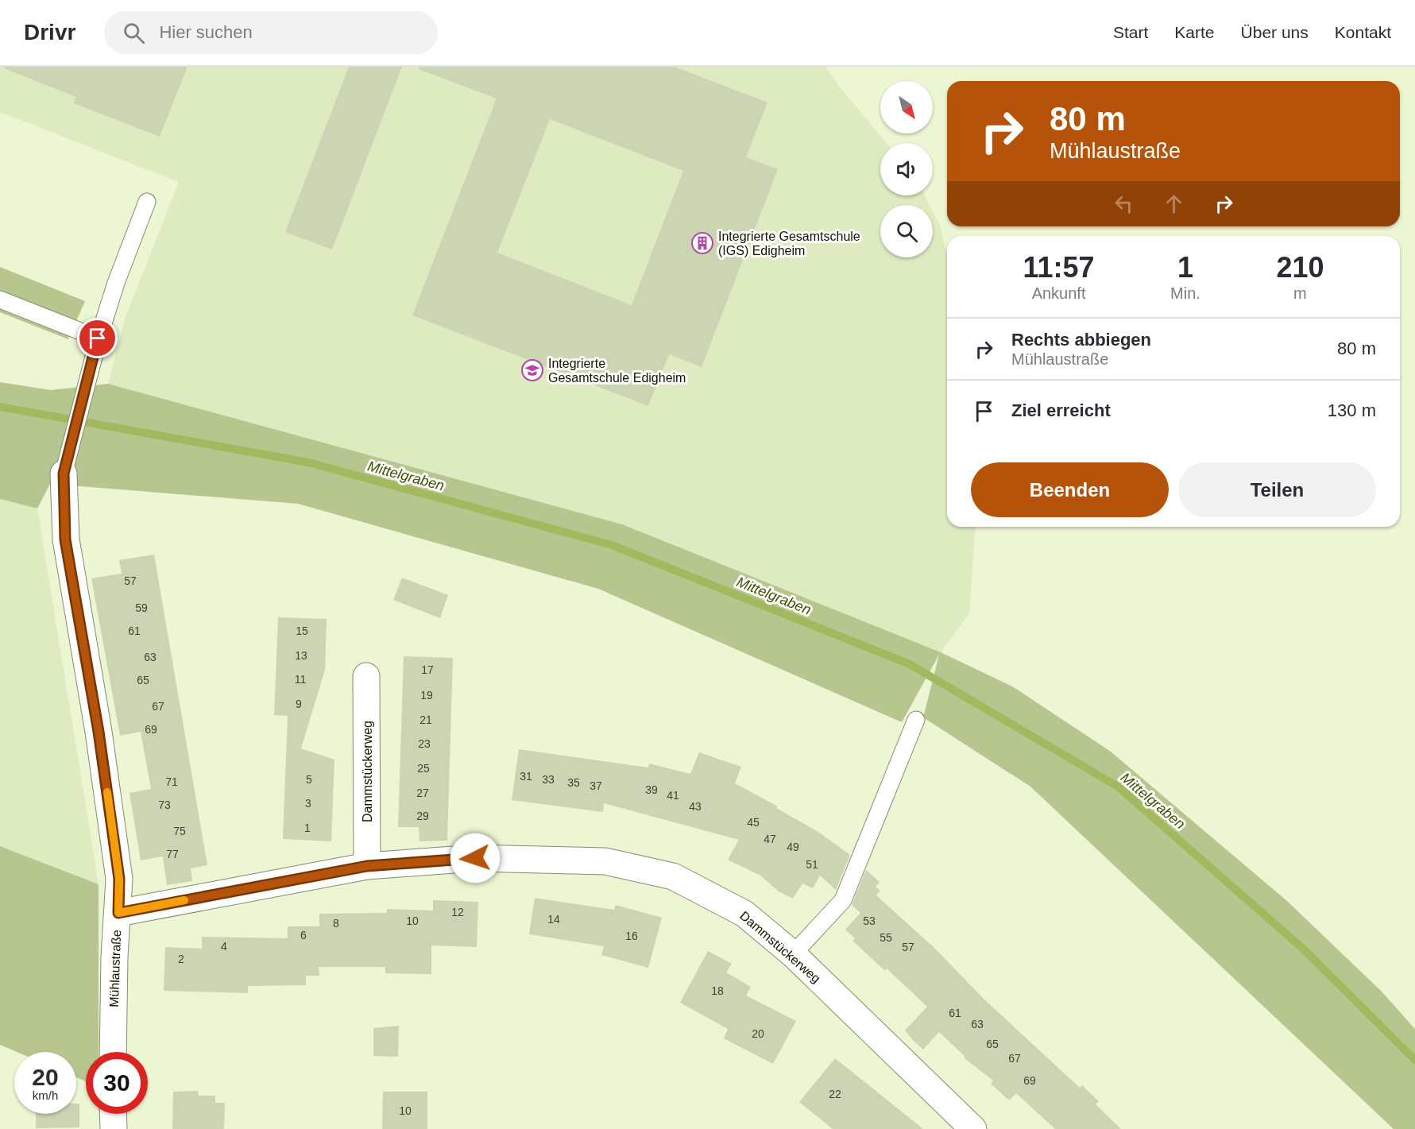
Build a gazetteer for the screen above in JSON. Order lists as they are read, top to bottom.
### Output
{
  "streets": {
    "street": ["Dammstückerweg", "Mühlaustraße"]
  },
  "crossings": [
    ["Dammstückerweg", "Mühlaustraße"]
  ],
  "water": ["Mittelgraben"],
  "places": {
    "building": ["Integrierte Gesamtschule (IGS) Edigheim"],
    "school or university": ["Integrierte Gesamtschule Edigheim"]
  },
  "house_numbers": [
    "57",
    "59",
    "61",
    "15",
    "13",
    "63",
    "17",
    "11",
    "65",
    "19",
    "9",
    "67",
    "21",
    "69",
    "23",
    "25",
    "31",
    "5",
    "33",
    "71",
    "35",
    "37",
    "39",
    "27",
    "41",
    "3",
    "73",
    "43",
    "29",
    "45",
    "1",
    "75",
    "47",
    "49",
    "77",
    "51",
    "12",
    "14",
    "10",
    "53",
    "8",
    "6",
    "16",
    "55",
    "4",
    "57",
    "2",
    "18",
    "61",
    "63",
    "20",
    "65",
    "67",
    "69",
    "22",
    "10"
  ],
  "north": "bottom right",
  "page": {
    "header": "Drivr",
    "search": "Hier suchen",
    "nav": [
      "Start",
      "Karte",
      "Über uns",
      "Kontakt"
    ],
    "turn": ["80 m", "Mühlaustraße"],
    "eta": [
      "11:57",
      "Ankunft",
      "1",
      "Min.",
      "210",
      "m"
    ],
    "list": [
      {
        "name": "Rechts abbiegen",
        "note": "Mühlaustraße",
        "value": "80 m"
      },
      {
        "name": "Ziel erreicht",
        "value": "130 m"
      }
    ],
    "buttons": ["Beenden", "Teilen"],
    "speed": "20 km/h",
    "limit": "30"
  }
}
